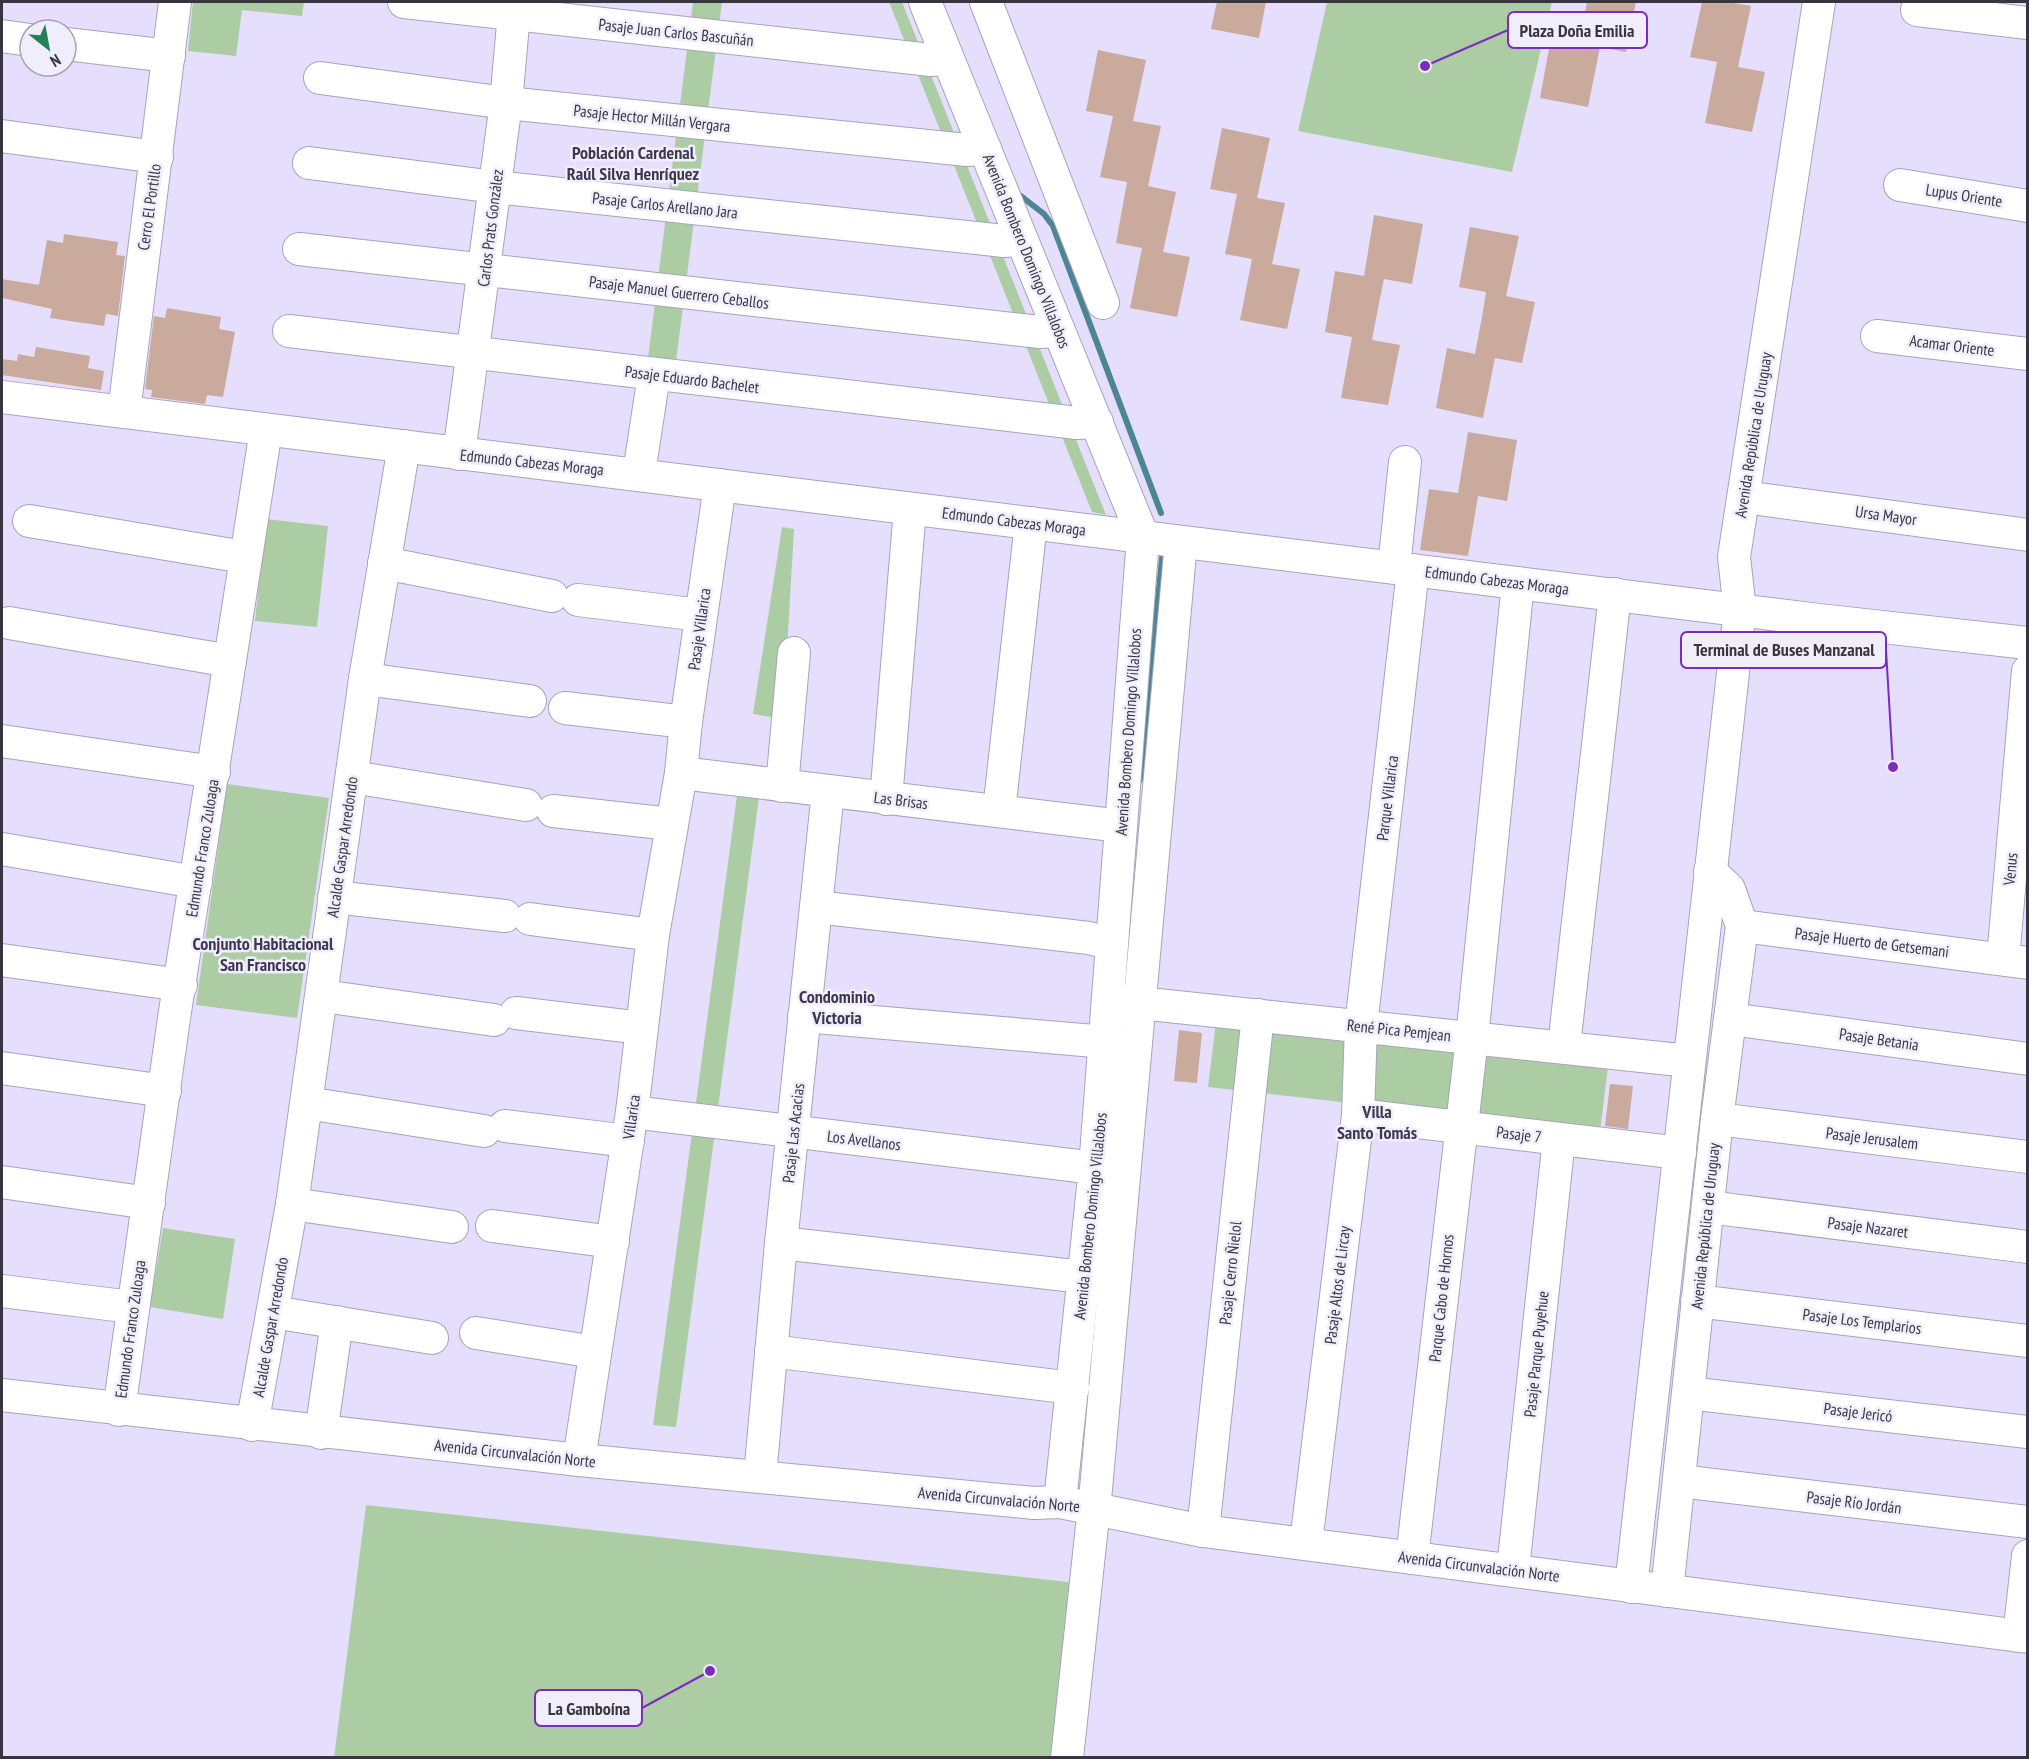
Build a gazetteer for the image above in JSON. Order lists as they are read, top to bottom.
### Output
{
  "streets": {
    "street": [
      "Pasaje Juan Carlos Bascuñán",
      "Pasaje Hector Millán Vergara",
      "Lupus Oriente",
      "Pasaje Carlos Arellano Jara",
      "Cerro El Portillo",
      "Carlos Prats González",
      "Avenida Bombero Domingo Villalobos",
      "Pasaje Manuel Guerrero Ceballos",
      "Acamar Oriente",
      "Pasaje Eduardo Bachelet",
      "Avenida República de Uruguay",
      "Edmundo Cabezas Moraga",
      "Ursa Mayor",
      "Pasaje Villarica",
      "Parque Villarica",
      "Las Brisas",
      "Alcalde Gaspar Arredondo",
      "Edmundo Franco Zuloaga",
      "Venus",
      "Pasaje Huerto de Getsemani",
      "René Pica Pemjean",
      "Pasaje Betania",
      "Villarica",
      "Pasaje Las Acacias",
      "Pasaje 7",
      "Pasaje Jerusalem",
      "Los Avellanos",
      "Pasaje Nazaret",
      "Pasaje Cerro Ñielol",
      "Pasaje Altos de Lircay",
      "Parque Cabo de Hornos",
      "Pasaje Los Templarios",
      "Pasaje Parque Puyehue",
      "Pasaje Jericó",
      "Avenida Circunvalación Norte",
      "Pasaje Río Jordán"
    ]
  },
  "crossings": [
    ["Pasaje Juan Carlos Bascuñán", "Carlos Prats González"],
    ["Pasaje Juan Carlos Bascuñán", "Avenida Bombero Domingo Villalobos"],
    ["Pasaje Hector Millán Vergara", "Carlos Prats González"],
    ["Pasaje Hector Millán Vergara", "Avenida Bombero Domingo Villalobos"],
    ["Pasaje Carlos Arellano Jara", "Carlos Prats González"],
    ["Pasaje Carlos Arellano Jara", "Avenida Bombero Domingo Villalobos"],
    ["Cerro El Portillo", "Edmundo Cabezas Moraga"],
    ["Carlos Prats González", "Pasaje Manuel Guerrero Ceballos"],
    ["Carlos Prats González", "Pasaje Eduardo Bachelet"],
    ["Carlos Prats González", "Edmundo Cabezas Moraga"],
    ["Avenida Bombero Domingo Villalobos", "Pasaje Manuel Guerrero Ceballos"],
    ["Avenida Bombero Domingo Villalobos", "Pasaje Eduardo Bachelet"],
    ["Avenida Bombero Domingo Villalobos", "Edmundo Cabezas Moraga"],
    ["Avenida Bombero Domingo Villalobos", "Las Brisas"],
    ["Avenida Bombero Domingo Villalobos", "René Pica Pemjean"],
    ["Avenida Bombero Domingo Villalobos", "Los Avellanos"],
    ["Avenida Bombero Domingo Villalobos", "Avenida Circunvalación Norte"],
    ["Avenida República de Uruguay", "Edmundo Cabezas Moraga"],
    ["Avenida República de Uruguay", "Ursa Mayor"],
    ["Avenida República de Uruguay", "Pasaje Huerto de Getsemani"],
    ["Avenida República de Uruguay", "René Pica Pemjean"],
    ["Avenida República de Uruguay", "Pasaje Betania"],
    ["Avenida República de Uruguay", "Pasaje 7"],
    ["Avenida República de Uruguay", "Pasaje Jerusalem"],
    ["Avenida República de Uruguay", "Pasaje Nazaret"],
    ["Avenida República de Uruguay", "Pasaje Los Templarios"],
    ["Avenida República de Uruguay", "Pasaje Jericó"],
    ["Avenida República de Uruguay", "Avenida Circunvalación Norte"],
    ["Avenida República de Uruguay", "Pasaje Río Jordán"],
    ["Edmundo Cabezas Moraga", "Pasaje Villarica"],
    ["Edmundo Cabezas Moraga", "Parque Villarica"],
    ["Edmundo Cabezas Moraga", "Alcalde Gaspar Arredondo"],
    ["Edmundo Cabezas Moraga", "Edmundo Franco Zuloaga"],
    ["Edmundo Cabezas Moraga", "Parque Cabo de Hornos"],
    ["Pasaje Villarica", "Las Brisas"],
    ["Pasaje Villarica", "Villarica"],
    ["Parque Villarica", "René Pica Pemjean"],
    ["Parque Villarica", "Pasaje Altos de Lircay"],
    ["Las Brisas", "Villarica"],
    ["Las Brisas", "Pasaje Las Acacias"],
    ["Alcalde Gaspar Arredondo", "Los Avellanos"],
    ["Alcalde Gaspar Arredondo", "Avenida Circunvalación Norte"],
    ["Edmundo Franco Zuloaga", "Avenida Circunvalación Norte"],
    ["Venus", "Pasaje Huerto de Getsemani"],
    ["René Pica Pemjean", "Pasaje Cerro Ñielol"],
    ["René Pica Pemjean", "Pasaje Altos de Lircay"],
    ["René Pica Pemjean", "Parque Cabo de Hornos"],
    ["Villarica", "Los Avellanos"],
    ["Villarica", "Avenida Circunvalación Norte"],
    ["Pasaje Las Acacias", "Los Avellanos"],
    ["Pasaje Las Acacias", "Avenida Circunvalación Norte"],
    ["Pasaje 7", "Pasaje Altos de Lircay"],
    ["Pasaje 7", "Parque Cabo de Hornos"],
    ["Pasaje 7", "Pasaje Parque Puyehue"],
    ["Pasaje Cerro Ñielol", "Avenida Circunvalación Norte"],
    ["Pasaje Altos de Lircay", "Avenida Circunvalación Norte"],
    ["Parque Cabo de Hornos", "Avenida Circunvalación Norte"],
    ["Pasaje Parque Puyehue", "Avenida Circunvalación Norte"]
  ],
  "districts": [
    "Población Cardenal Raúl Silva Henríquez",
    "Conjunto Habitacional San Francisco",
    "Condominio Victoria",
    "Villa Santo Tomás"
  ],
  "places": ["Plaza Doña Emilia", "Terminal de Buses Manzanal", "La Gamboína"],
  "north": "bottom right"
}
